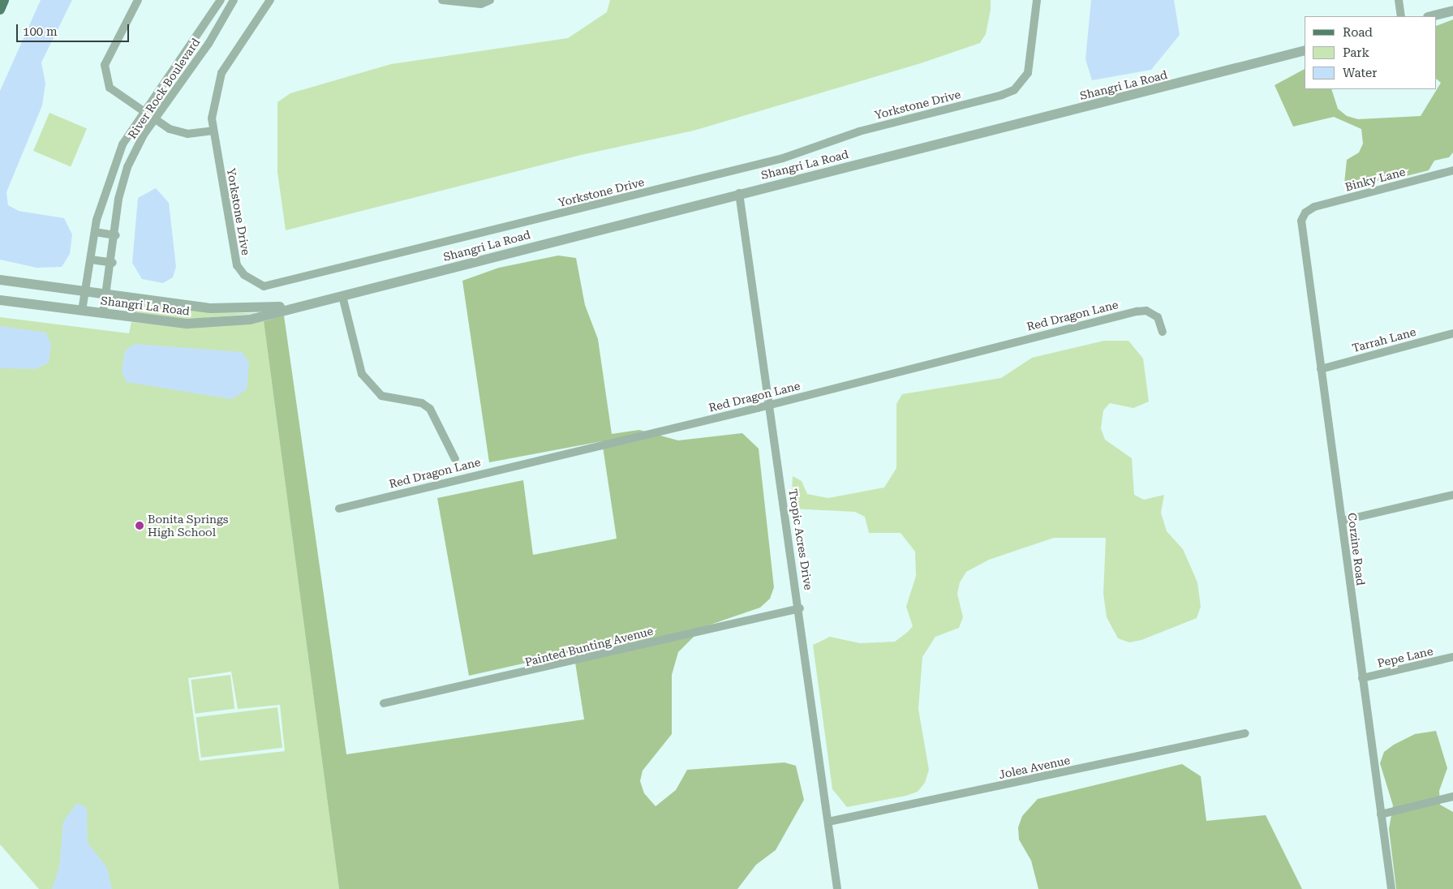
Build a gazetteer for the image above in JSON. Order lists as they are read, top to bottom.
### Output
{
  "streets": {
    "street": [
      "Shangri La Road",
      "River Rock Boulevard",
      "Yorkstone Drive",
      "Binky Lane",
      "Red Dragon Lane",
      "Tarrah Lane",
      "Tropic Acres Drive",
      "Corzine Road",
      "Painted Bunting Avenue",
      "Pepe Lane",
      "Jolea Avenue"
    ]
  },
  "crossings": [
    ["Shangri La Road", "River Rock Boulevard"],
    ["Shangri La Road", "Tropic Acres Drive"],
    ["Binky Lane", "Corzine Road"],
    ["Red Dragon Lane", "Tropic Acres Drive"],
    ["Tarrah Lane", "Corzine Road"],
    ["Tropic Acres Drive", "Painted Bunting Avenue"],
    ["Tropic Acres Drive", "Jolea Avenue"],
    ["Corzine Road", "Pepe Lane"]
  ],
  "places": ["Bonita Springs High School"],
  "legend": ["Road", "Park", "Water"],
  "scale_bar": "100 m"
}
